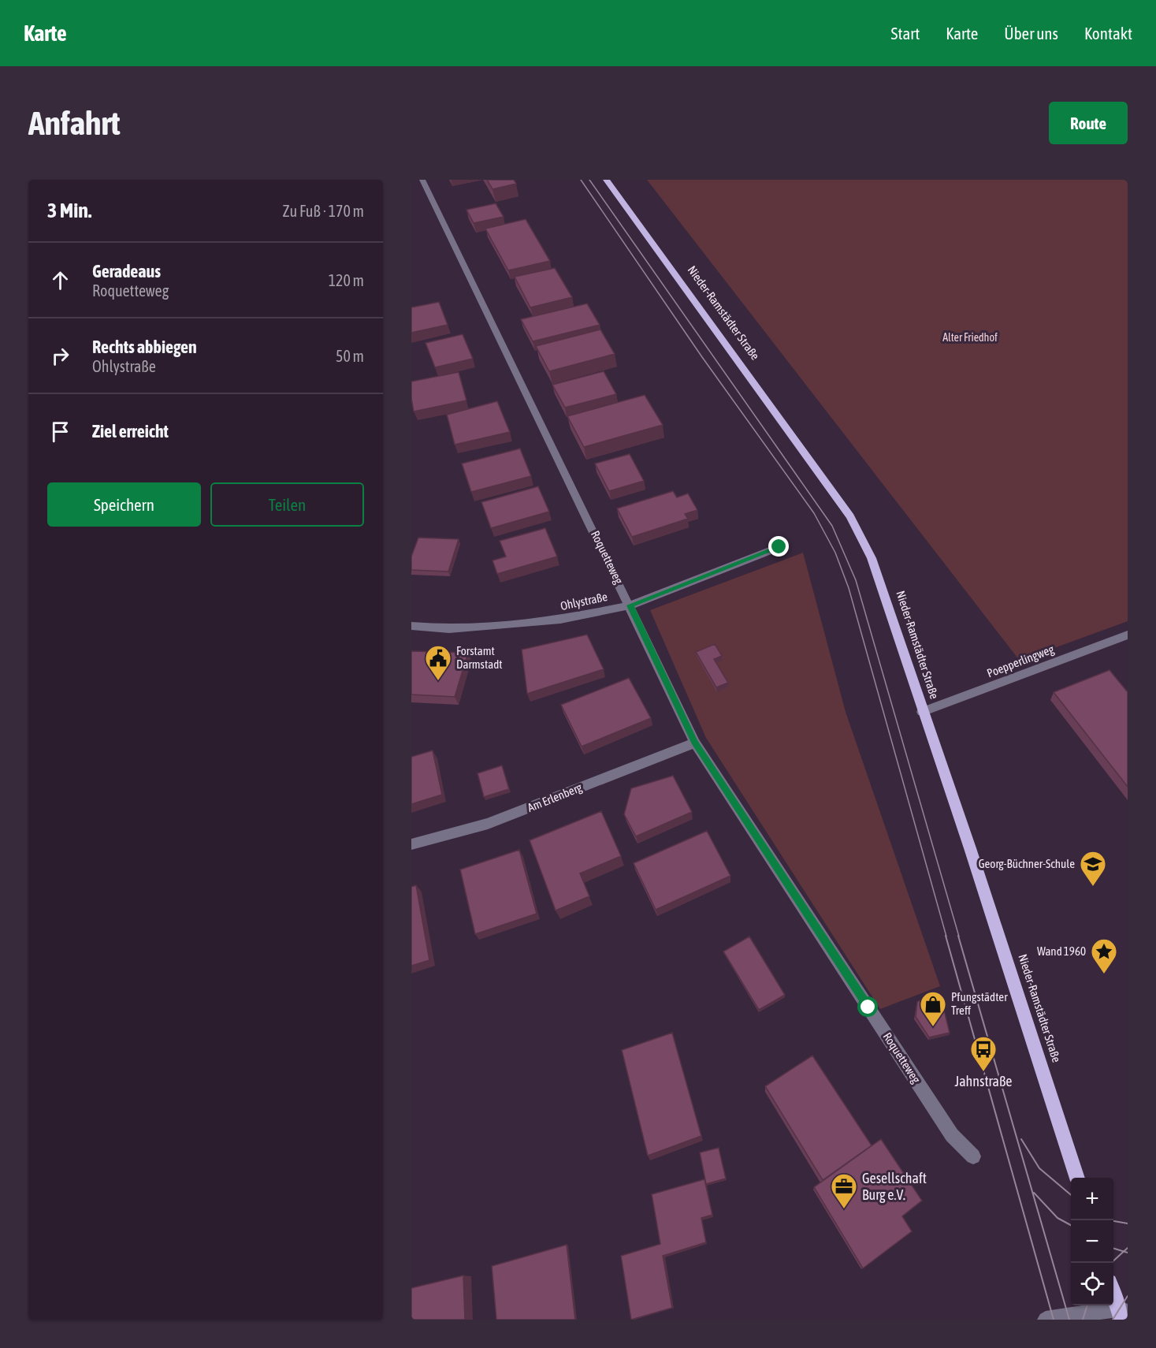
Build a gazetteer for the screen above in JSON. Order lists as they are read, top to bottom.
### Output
{
  "streets": {
    "main road": ["Nieder-Ramstädter Straße"],
    "street": [
      "Roquetteweg",
      "Ohlystraße",
      "Poepperlingweg",
      "Am Erlenberg"
    ]
  },
  "crossings": [
    ["Nieder-Ramstädter Straße", "Poepperlingweg"],
    ["Roquetteweg", "Ohlystraße"],
    ["Roquetteweg", "Am Erlenberg"]
  ],
  "parks": ["Alter Friedhof"],
  "places": {
    "public building": ["Forstamt Darmstadt"],
    "school or university": ["Georg-Büchner-Schule"],
    "place": ["Wand 1960"],
    "shop": ["Pfungstädter Treff"],
    "bus stop": ["Jahnstraße"],
    "office": ["Gesellschaft Burg e.V."]
  },
  "page": {
    "header": "Karte",
    "nav": [
      "Start",
      "Karte",
      "Über uns",
      "Kontakt"
    ],
    "buttons": [
      "Route",
      ["Speichern", "Teilen"]
    ],
    "title": "Anfahrt",
    "heading": ["3 Min.", "Zu Fuß · 170 m"],
    "list": [
      ["Geradeaus", "Roquetteweg", "120 m"],
      ["Rechts abbiegen", "Ohlystraße", "50 m"],
      "Ziel erreicht"
    ],
    "map_buttons": ["+", "−"]
  }
}
